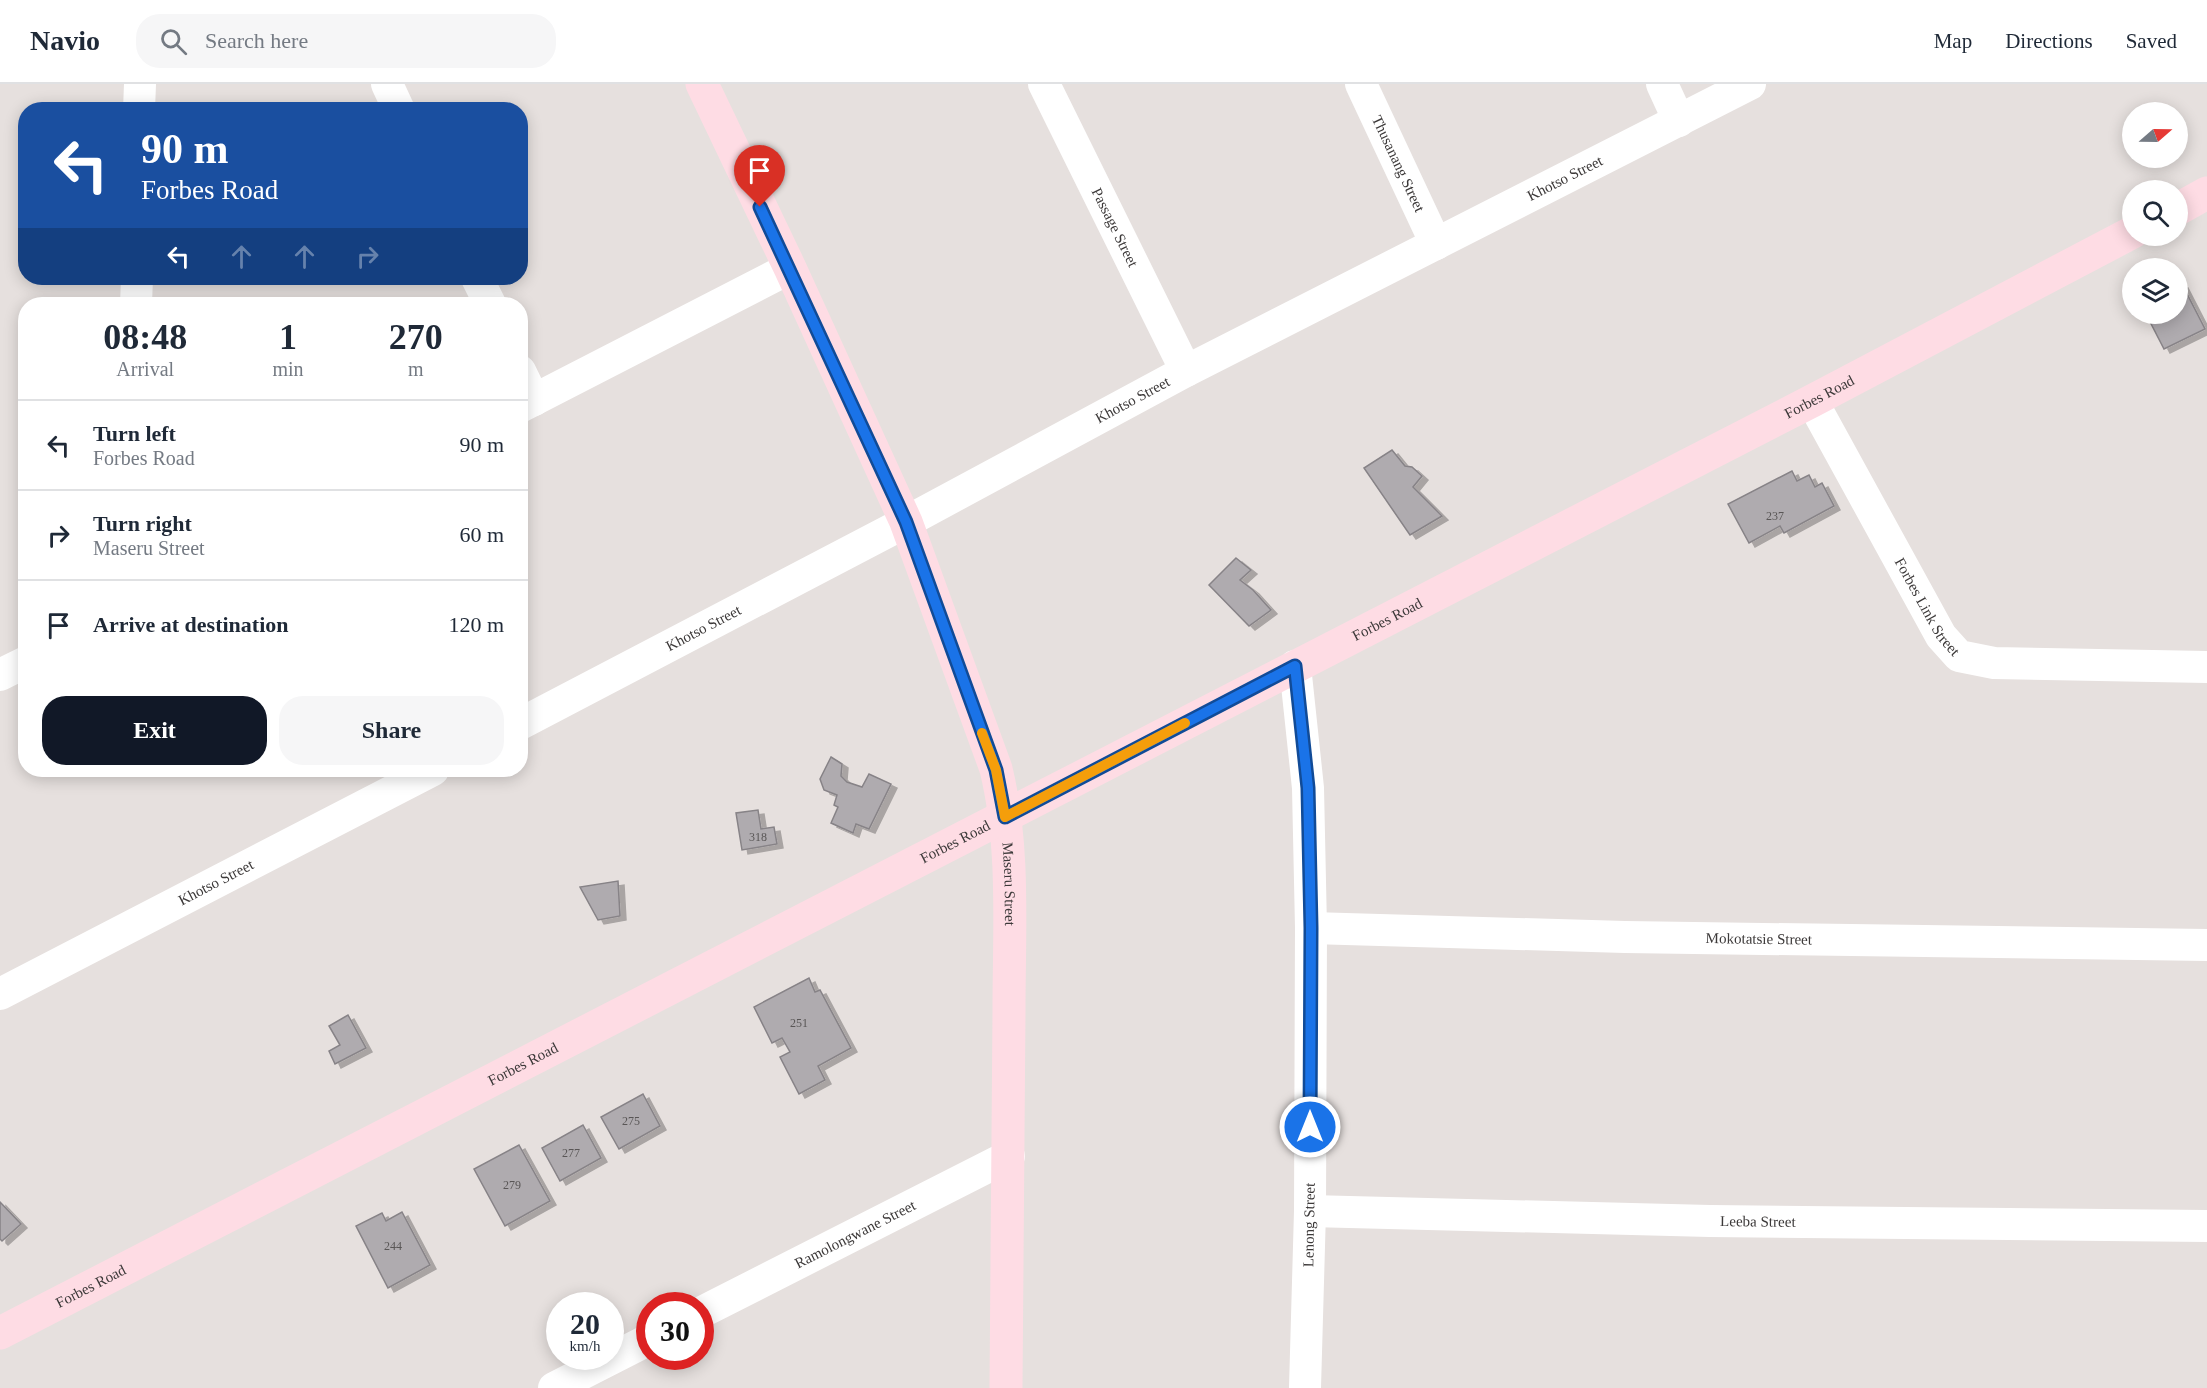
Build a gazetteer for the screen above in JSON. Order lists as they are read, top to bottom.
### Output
{
  "streets": {
    "street": [
      "Thusanang Street",
      "Khotso Street",
      "Passage Street",
      "Forbes Road",
      "Forbes Link Street",
      "Maseru Street",
      "Mokotatsie Street",
      "Leeba Street",
      "Lenong Street",
      "Ramolongwane Street"
    ]
  },
  "crossings": [
    ["Thusanang Street", "Khotso Street"],
    ["Khotso Street", "Passage Street"],
    ["Khotso Street", "Maseru Street"],
    ["Forbes Road", "Forbes Link Street"],
    ["Forbes Road", "Maseru Street"],
    ["Forbes Road", "Lenong Street"],
    ["Maseru Street", "Ramolongwane Street"],
    ["Mokotatsie Street", "Lenong Street"],
    ["Leeba Street", "Lenong Street"]
  ],
  "house_numbers": [
    "237",
    "318",
    "251",
    "275",
    "277",
    "279",
    "244"
  ],
  "north": "right",
  "page": {
    "header": "Navio",
    "search": "Search here",
    "nav": ["Map", "Directions", "Saved"],
    "turn": ["90 m", "Forbes Road"],
    "eta": [
      "08:48",
      "Arrival",
      "1",
      "min",
      "270",
      "m"
    ],
    "list": [
      {
        "name": "Turn left",
        "note": "Forbes Road",
        "value": "90 m"
      },
      {
        "name": "Turn right",
        "note": "Maseru Street",
        "value": "60 m"
      },
      {
        "name": "Arrive at destination",
        "value": "120 m"
      }
    ],
    "buttons": ["Exit", "Share"],
    "speed": "20 km/h",
    "limit": "30"
  }
}
